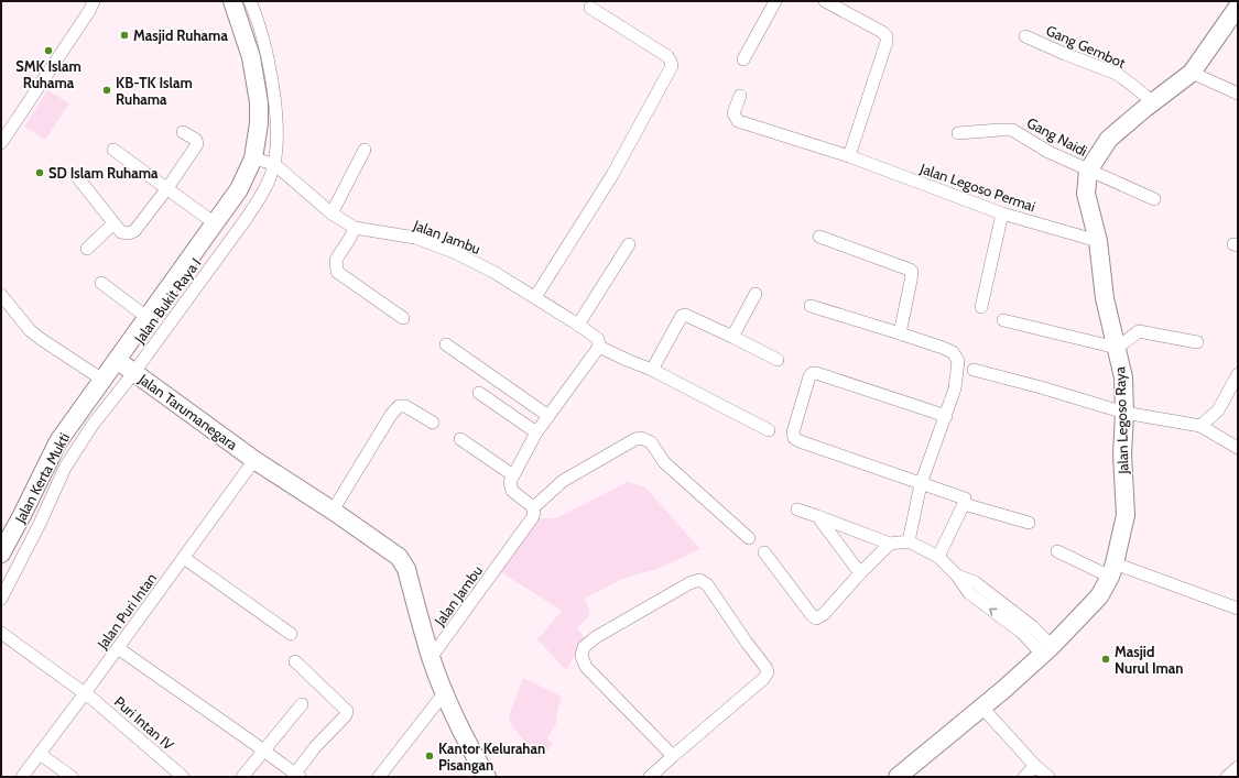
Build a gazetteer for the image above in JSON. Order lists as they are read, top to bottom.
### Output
{
  "streets": {
    "street": [
      "Gang Gembot",
      "Gang Naidi",
      "Jalan Legoso Permai",
      "Jalan Jambu",
      "Jalan Bukit Raya I",
      "Jalan Tarumanegara",
      "Jalan Legoso Raya",
      "Jalan Kerta Mukti",
      "Jalan Puri Intan",
      "Puri Intan IV"
    ]
  },
  "crossings": [
    ["Gang Gembot", "Jalan Legoso Raya"],
    ["Gang Naidi", "Jalan Legoso Raya"],
    ["Jalan Legoso Permai", "Jalan Legoso Raya"],
    ["Jalan Jambu", "Jalan Bukit Raya I"],
    ["Jalan Jambu", "Jalan Tarumanegara"],
    ["Jalan Bukit Raya I", "Jalan Tarumanegara"],
    ["Jalan Bukit Raya I", "Jalan Kerta Mukti"],
    ["Jalan Tarumanegara", "Jalan Kerta Mukti"],
    ["Jalan Tarumanegara", "Jalan Puri Intan"],
    ["Jalan Puri Intan", "Puri Intan IV"]
  ],
  "places": [
    "Masjid Ruhama",
    "SMK Islam Ruhama",
    "KB-TK Islam Ruhama",
    "SD Islam Ruhama",
    "Masjid Nurul Iman",
    "Kantor Kelurahan Pisangan"
  ]
}
